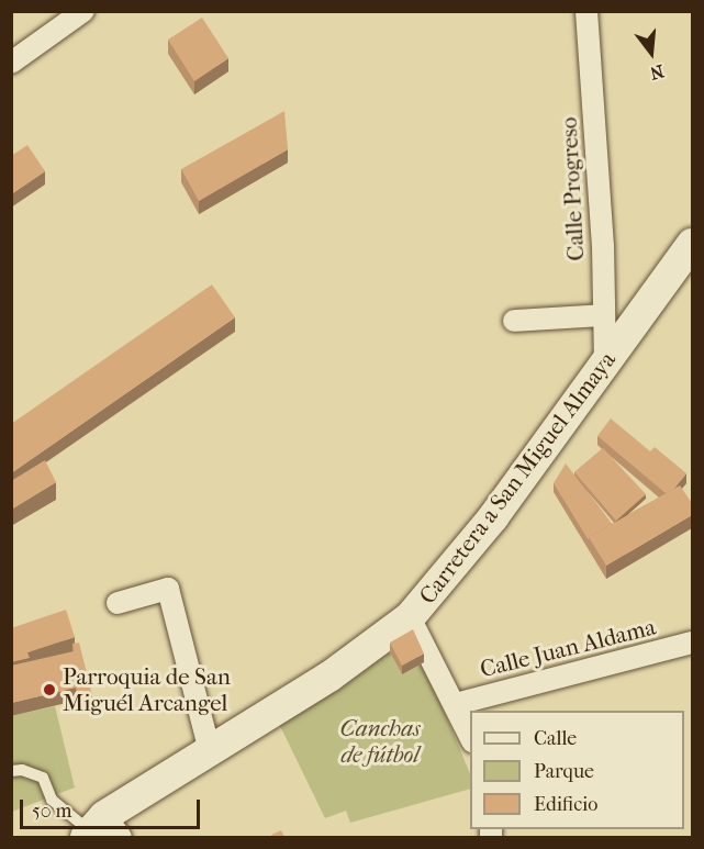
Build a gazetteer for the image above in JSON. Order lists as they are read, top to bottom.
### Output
{
  "streets": {
    "street": ["Calle Progreso", "Carretera a San Miguel Almaya", "Calle Juan Aldama"]
  },
  "crossings": [
    ["Calle Progreso", "Carretera a San Miguel Almaya"]
  ],
  "parks": ["Canchas de fútbol"],
  "places": ["Parroquia de San Miguél Arcangel"],
  "legend": ["Calle", "Parque", "Edificio"],
  "scale_bar": "50 m",
  "north": "bottom"
}
